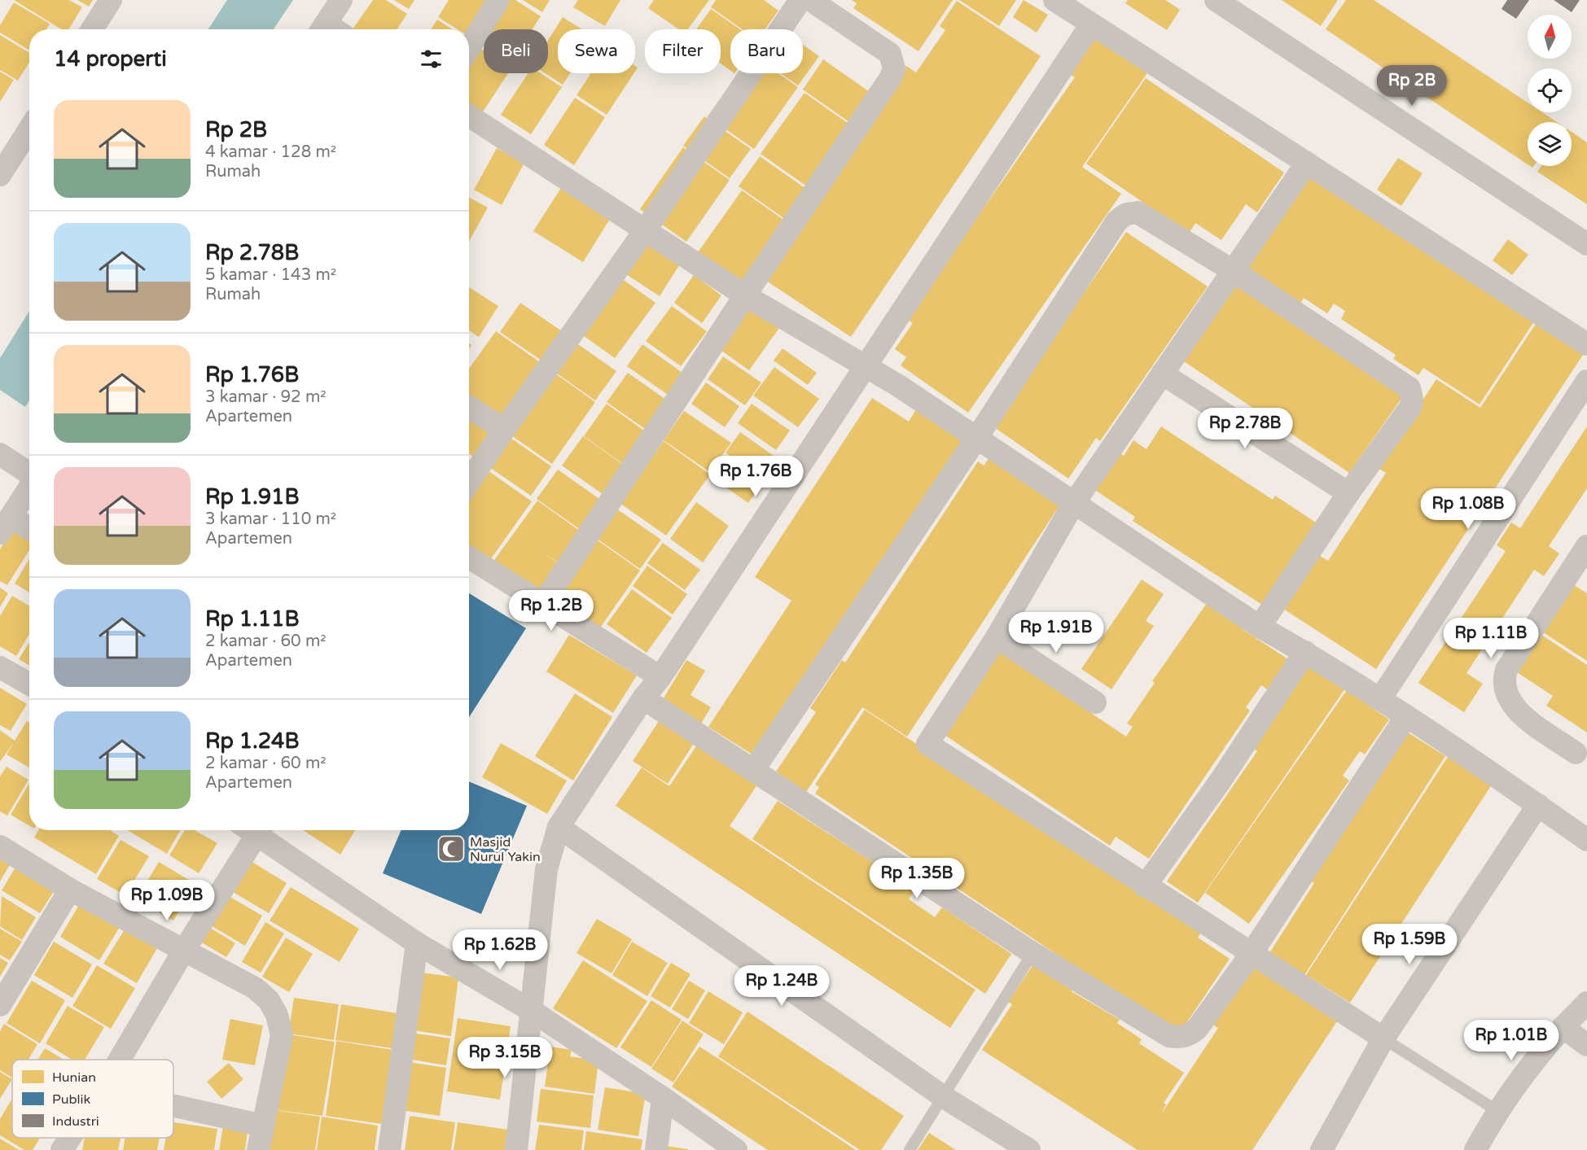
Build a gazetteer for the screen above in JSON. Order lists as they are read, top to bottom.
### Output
{
  "places": {
    "mosque": ["Masjid Nurul Yakin"]
  },
  "legend": ["Hunian", "Publik", "Industri"],
  "north": "top",
  "page": {
    "chip": [
      "Beli",
      "Sewa",
      "Filter",
      "Baru"
    ],
    "heading": "14 properti",
    "price": [
      "Rp 2B",
      "Rp 2.78B",
      "Rp 1.76B",
      "Rp 1.08B",
      "Rp 1.2B",
      "Rp 1.91B",
      "Rp 1.11B",
      "Rp 1.35B",
      "Rp 1.09B",
      "Rp 1.59B",
      "Rp 1.62B",
      "Rp 1.24B",
      "Rp 1.01B",
      "Rp 3.15B"
    ],
    "list": [
      {
        "name": "Rp 2B",
        "note": "4 kamar · 128 m² · Rumah"
      },
      {
        "name": "Rp 2.78B",
        "note": "5 kamar · 143 m² · Rumah"
      },
      {
        "name": "Rp 1.76B",
        "note": "3 kamar · 92 m² · Apartemen"
      },
      {
        "name": "Rp 1.91B",
        "note": "3 kamar · 110 m² · Apartemen"
      },
      {
        "name": "Rp 1.11B",
        "note": "2 kamar · 60 m² · Apartemen"
      },
      {
        "name": "Rp 1.24B",
        "note": "2 kamar · 60 m² · Apartemen"
      }
    ]
  }
}
